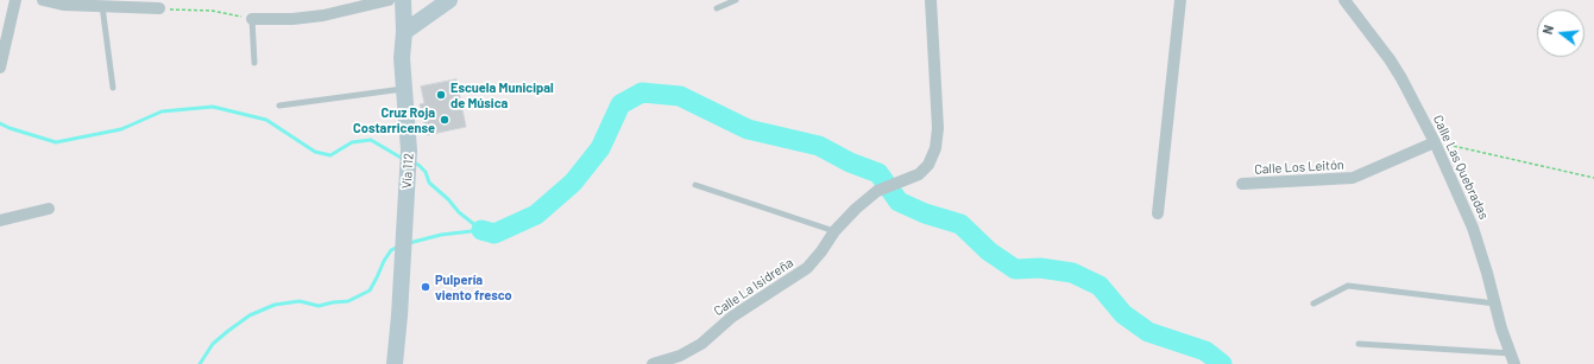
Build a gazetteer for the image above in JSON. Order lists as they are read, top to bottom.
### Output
{
  "streets": {
    "main road": ["Vía 112"],
    "street": ["Calle Los Leitón", "Calle Las Quebradas", "Calle La Isidreña"]
  },
  "crossings": [
    ["Calle Los Leitón", "Calle Las Quebradas"]
  ],
  "places": ["Escuela Municipal de Música", "Cruz Roja Costarricense", "Pulpería viento fresco"],
  "north": "left"
}
